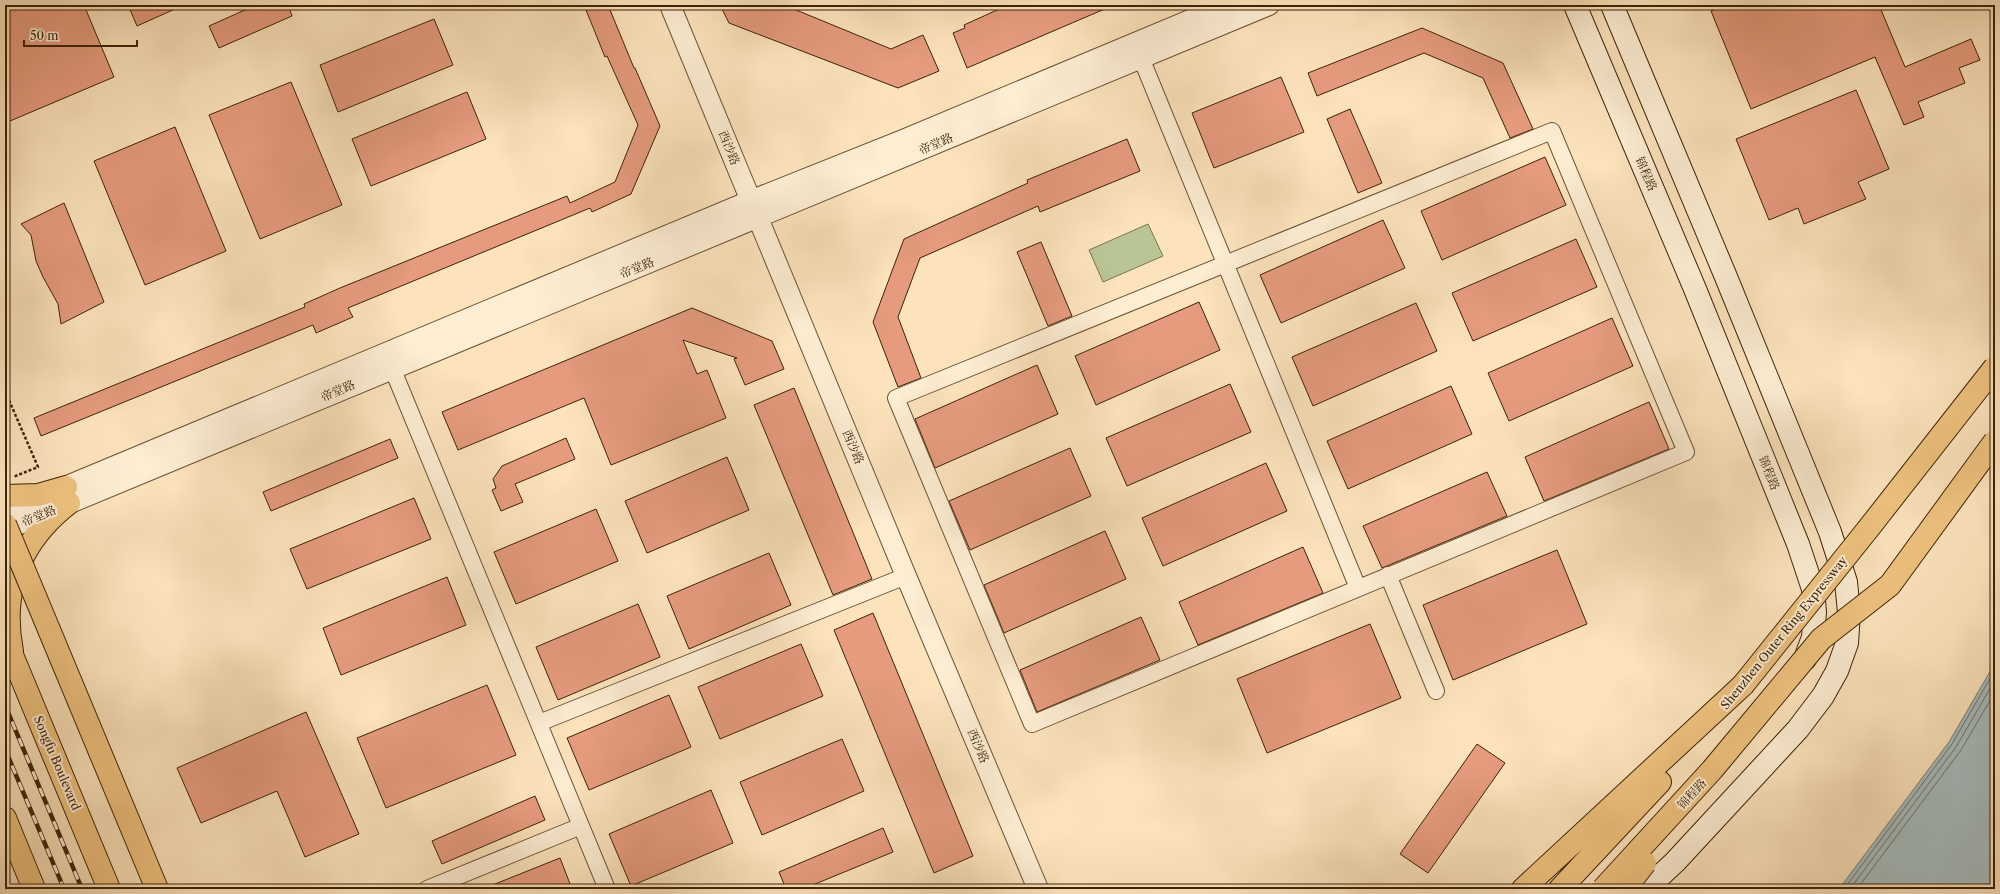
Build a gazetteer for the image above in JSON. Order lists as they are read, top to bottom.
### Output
{
  "streets": {
    "main road": ["锦程路", "Shenzhen Outer Ring Expressway", "Songfu Boulevard"],
    "street": ["帝堂路", "西沙路"]
  },
  "crossings": [
    ["帝堂路", "西沙路"]
  ],
  "scale_bar": "50 m"
}
